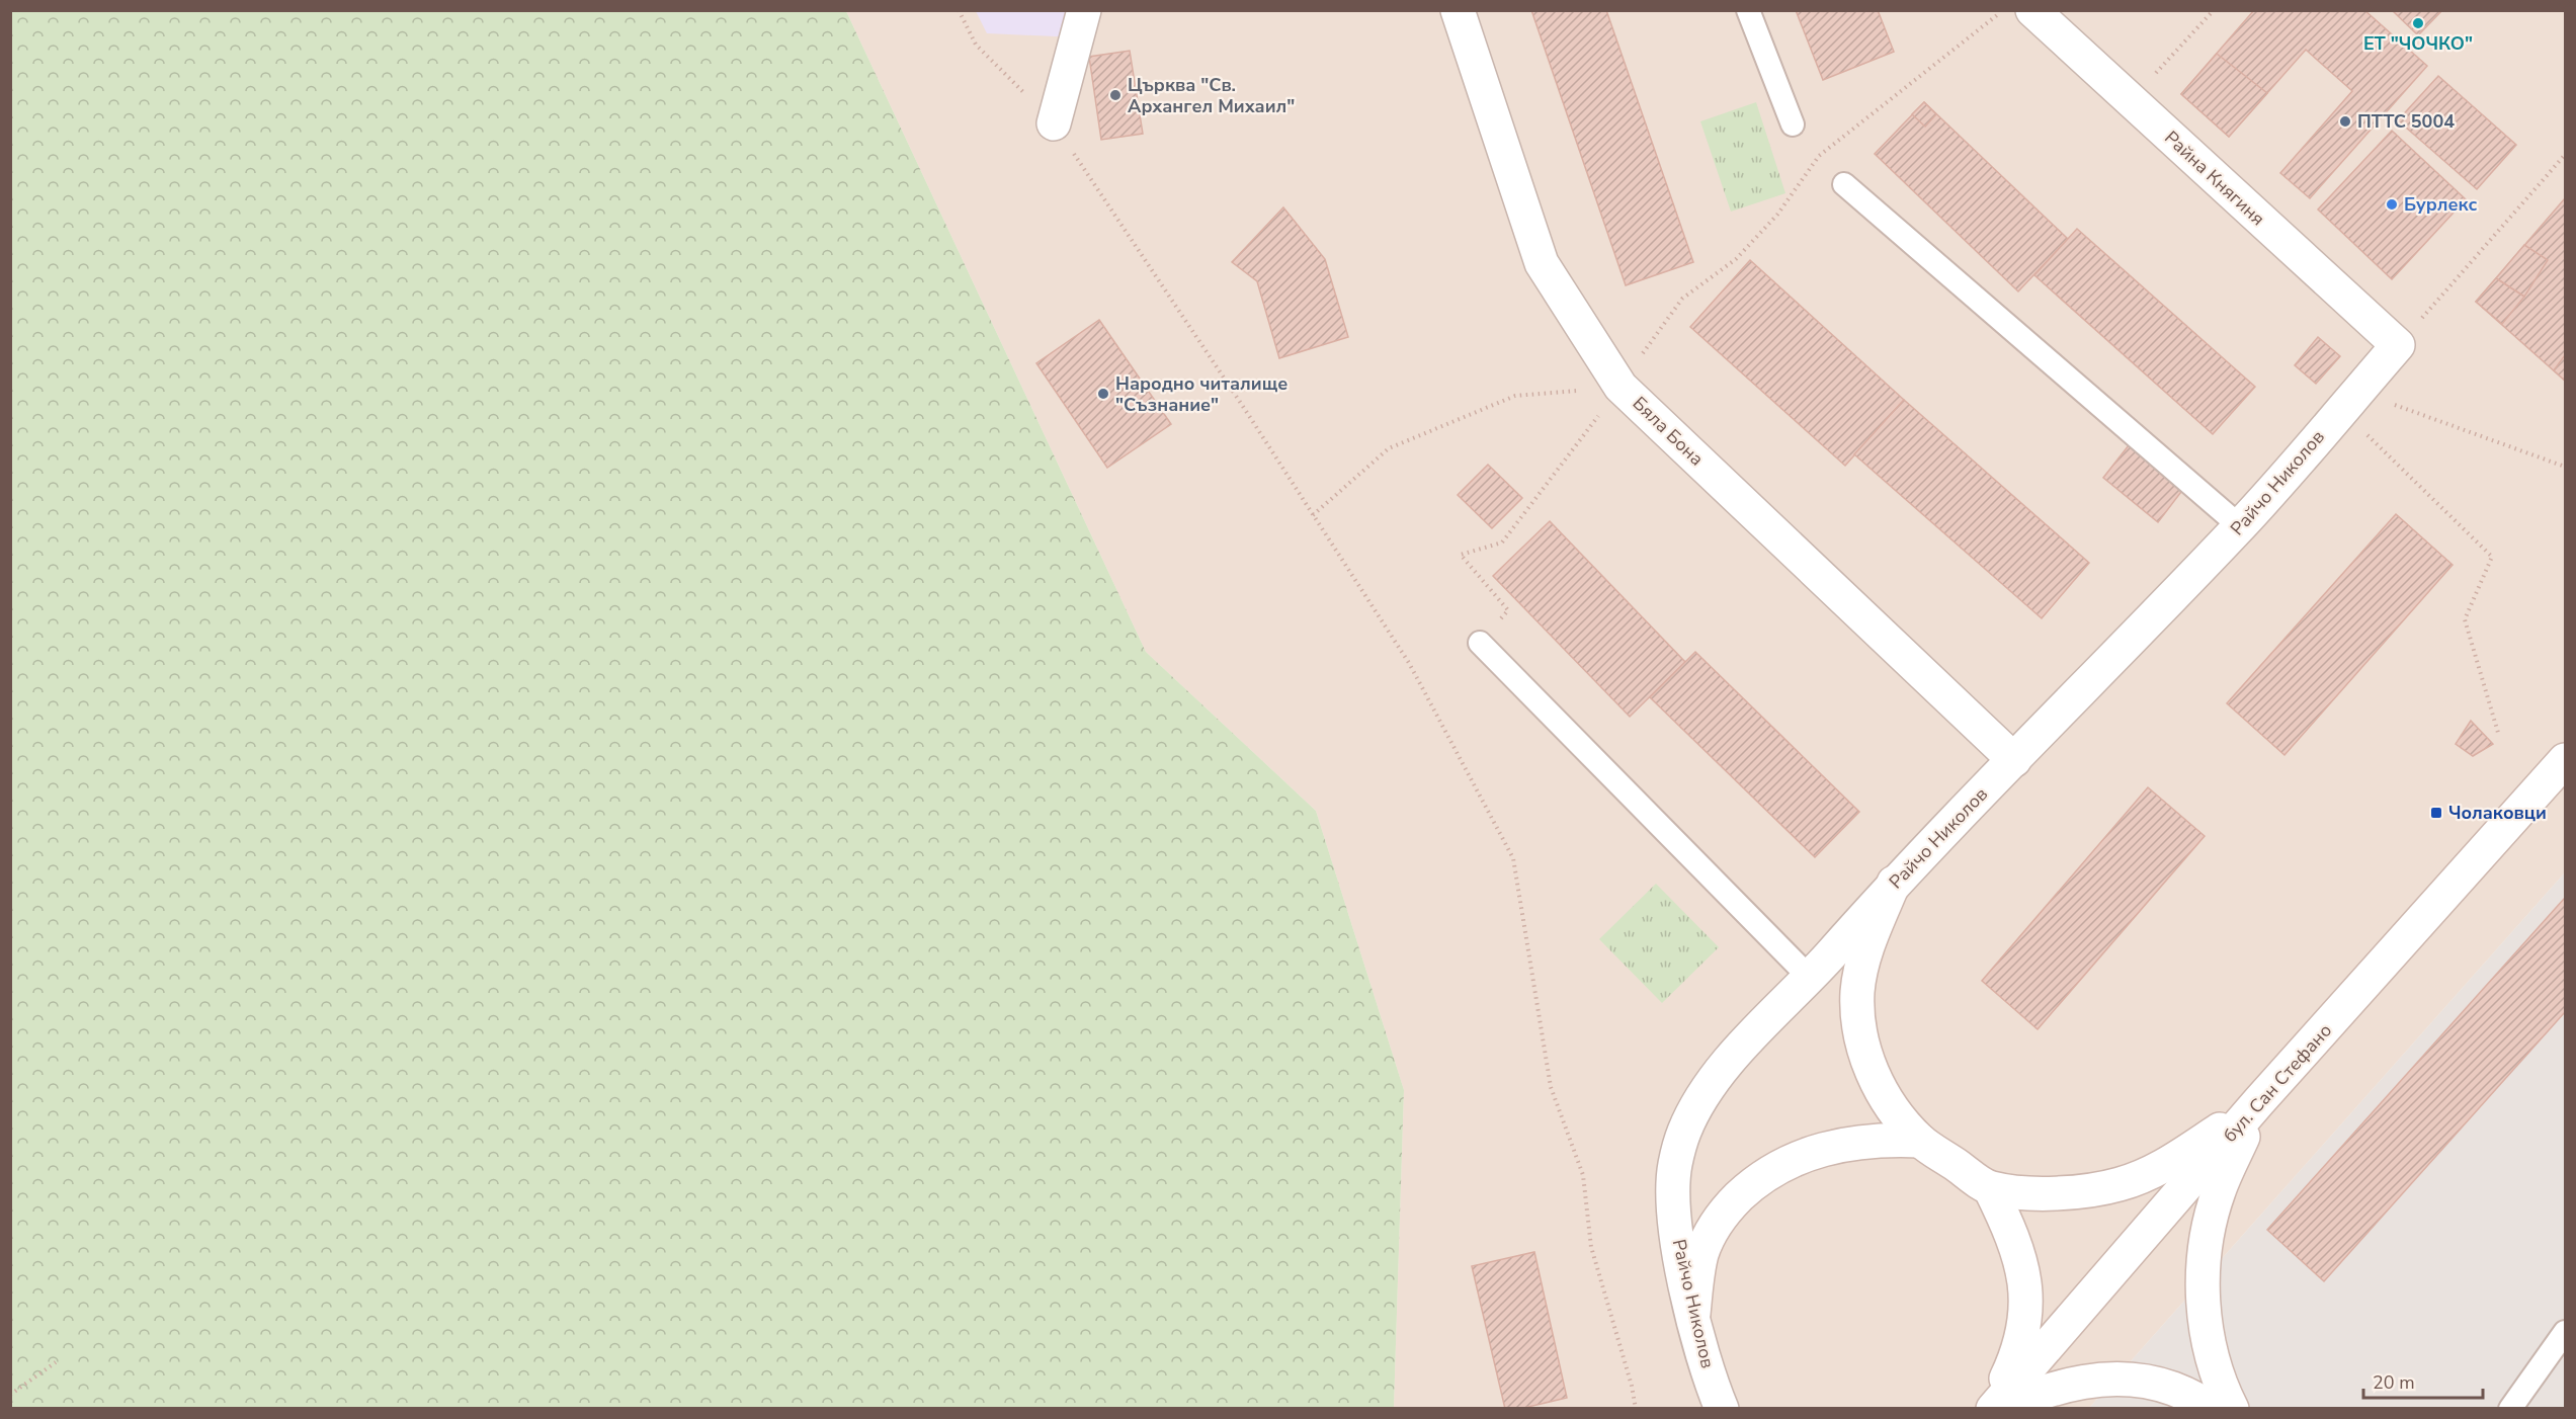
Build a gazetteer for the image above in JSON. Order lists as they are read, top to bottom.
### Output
{
  "streets": {
    "street": [
      "Райна Княгиня",
      "Бяла Бона",
      "Райчо Николов",
      "бул. Сан Стефано"
    ]
  },
  "crossings": [
    ["Райна Княгиня", "Райчо Николов"],
    ["Бяла Бона", "Райчо Николов"]
  ],
  "places": {
    "other": [
      "ЕТ \"ЧОЧКО\"",
      "Църква \"Св. Архангел Михаил\"",
      "ПТТС 5004",
      "Бурлекс",
      "Народно читалище \"Съзнание\""
    ],
    "transit": ["Чолаковци"]
  },
  "scale_bar": "20 m"
}
